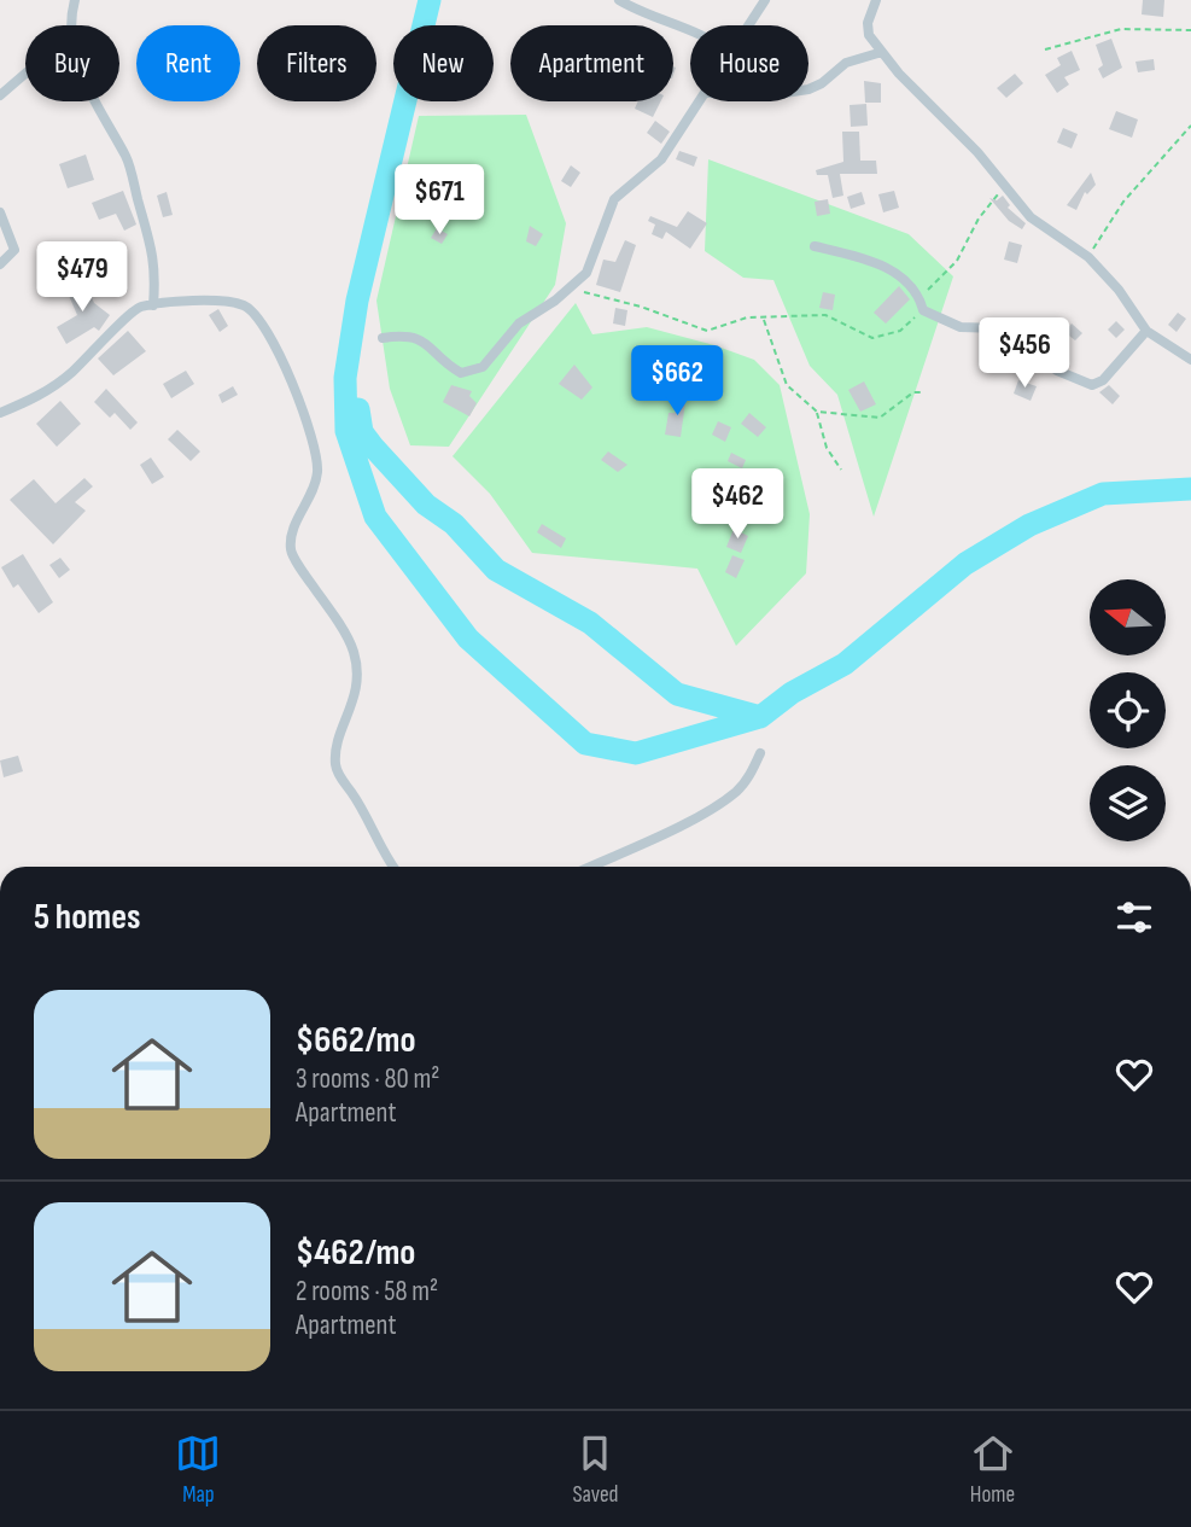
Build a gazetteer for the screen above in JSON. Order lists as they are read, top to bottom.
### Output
{
  "north": "left",
  "page": {
    "chip": [
      "Buy",
      "Rent",
      "Filters",
      "New",
      "Apartment",
      "House"
    ],
    "price": [
      "$671",
      "$479",
      "$456",
      "$662",
      "$462"
    ],
    "heading": "5 homes",
    "list": [
      {
        "name": "$662/mo",
        "note": "3 rooms · 80 m² · Apartment"
      },
      {
        "name": "$462/mo",
        "note": "2 rooms · 58 m² · Apartment"
      }
    ],
    "tabs": ["Map", "Saved", "Home"]
  }
}
